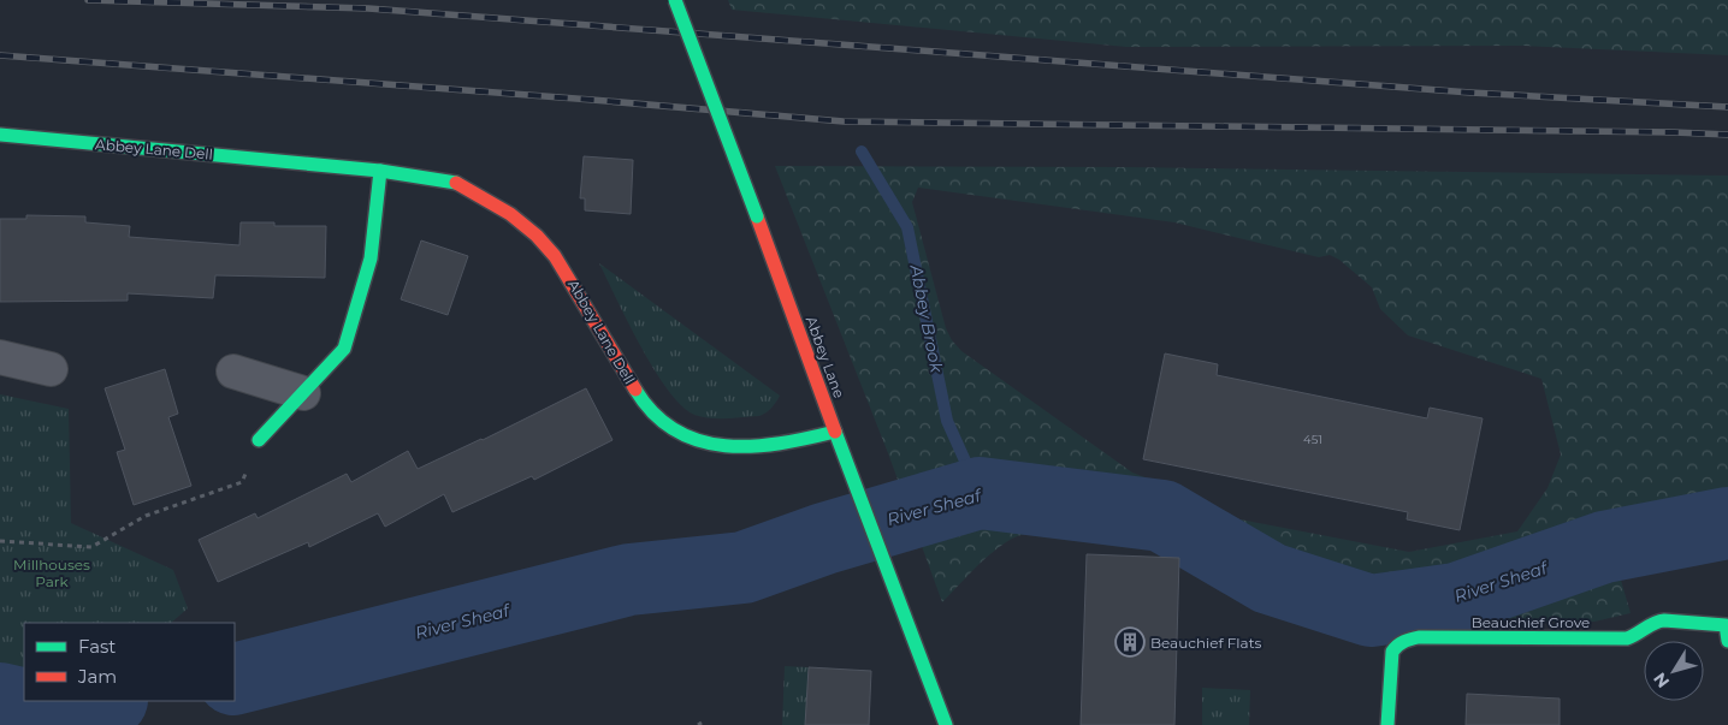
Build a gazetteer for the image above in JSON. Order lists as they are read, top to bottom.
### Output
{
  "streets": {
    "street": ["Abbey Lane Dell", "Abbey Lane", "Beauchief Grove"]
  },
  "crossings": [
    ["Abbey Lane Dell", "Abbey Lane"]
  ],
  "water": ["Abbey Brook", "River Sheaf"],
  "parks": ["Millhouses Park"],
  "places": {
    "building": ["Beauchief Flats"]
  },
  "house_numbers": ["451"],
  "legend": ["Fast", "Jam"],
  "north": "bottom left"
}
